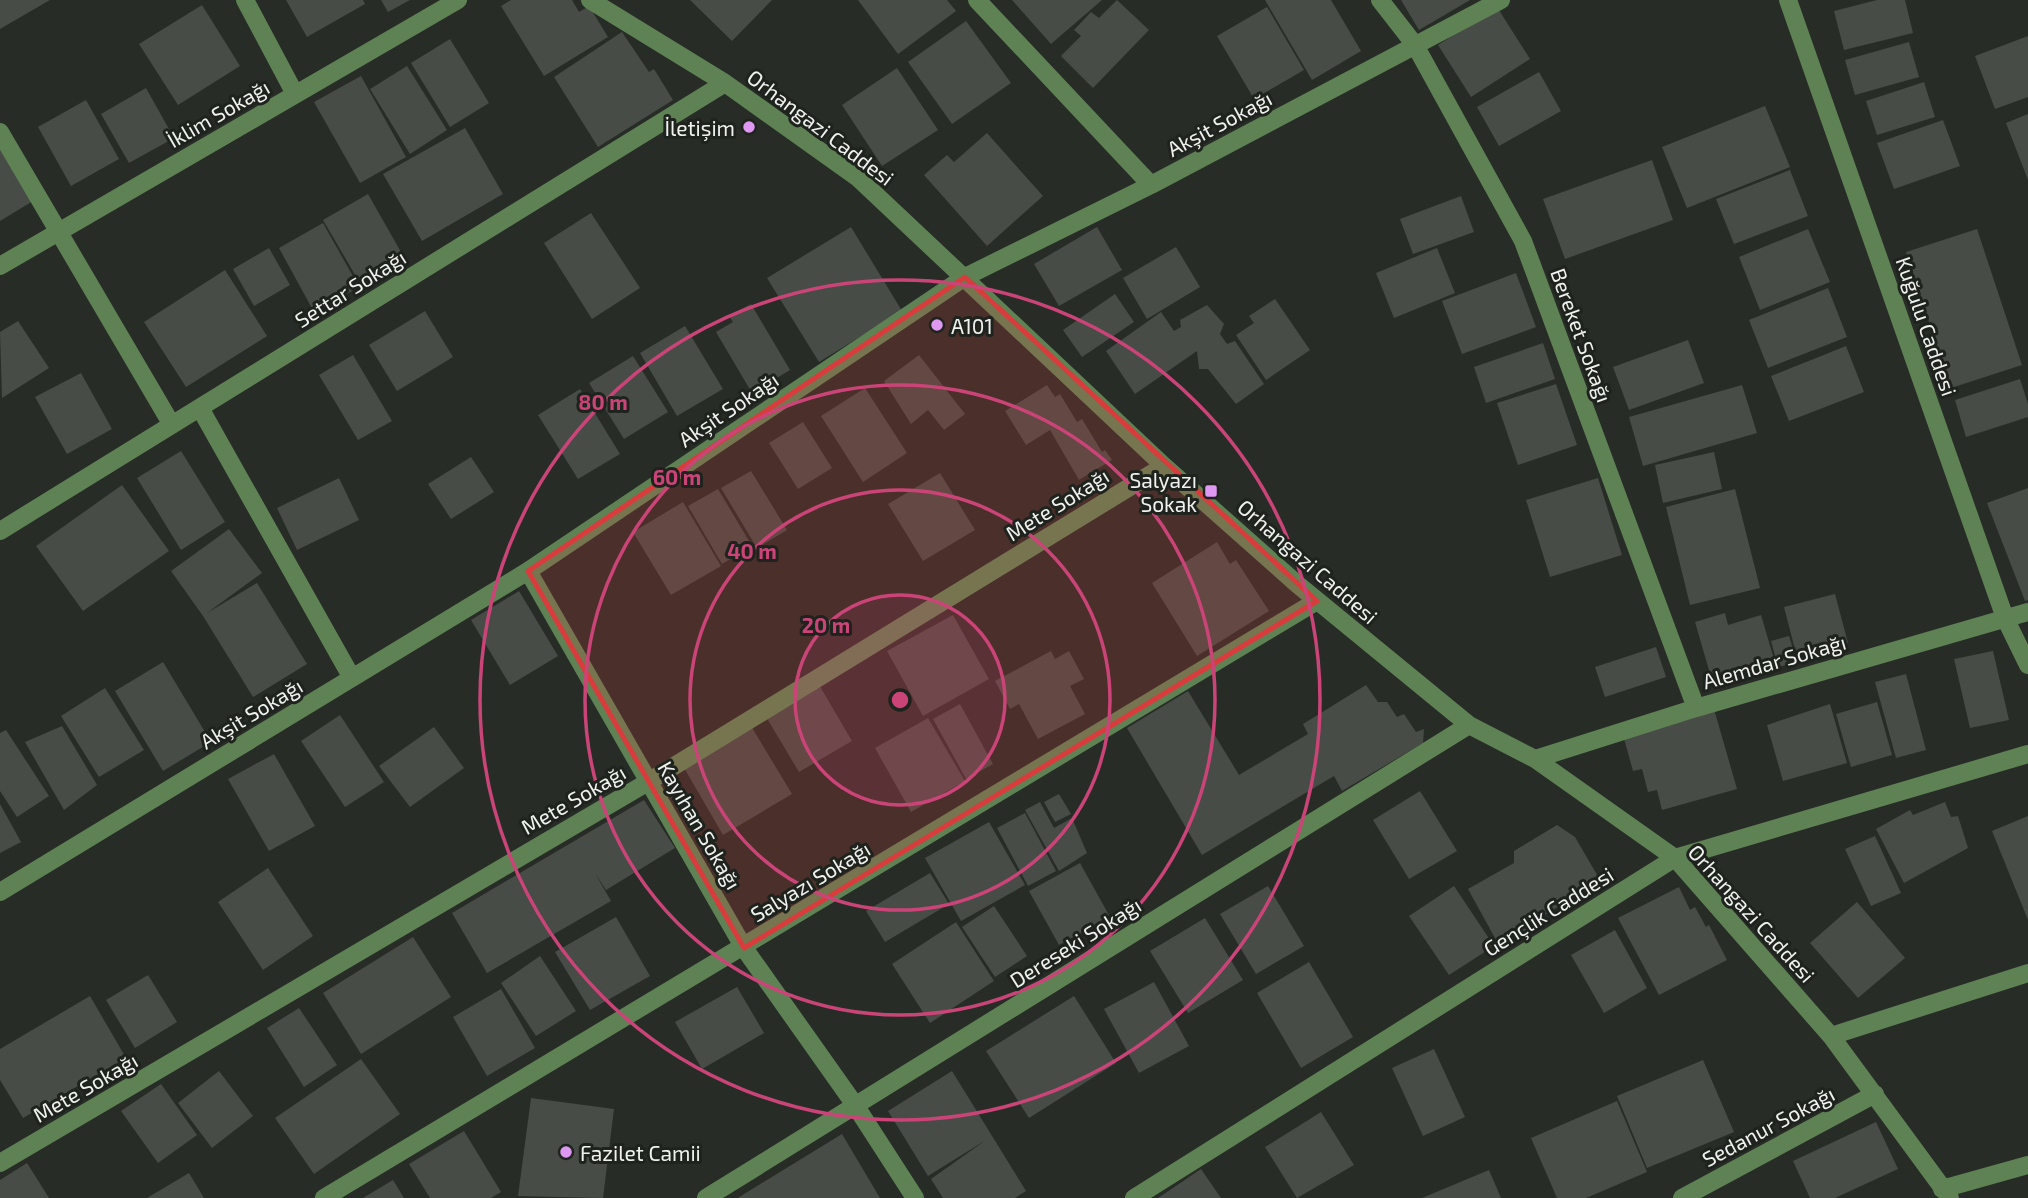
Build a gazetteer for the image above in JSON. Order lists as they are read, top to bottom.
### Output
{
  "streets": {
    "street": [
      "İklim Sokağı",
      "Akşit Sokağı",
      "Orhangazi Caddesi",
      "Settar Sokağı",
      "Kuğulu Caddesi",
      "Bereket Sokağı",
      "Mete Sokağı",
      "Alemdar Sokağı",
      "Kayıhan Sokağı",
      "Salyazı Sokağı",
      "Gençlik Caddesi",
      "Dereseki Sokağı",
      "Sedanur Sokağı"
    ]
  },
  "crossings": [
    ["Akşit Sokağı", "Orhangazi Caddesi"],
    ["Akşit Sokağı", "Bereket Sokağı"],
    ["Akşit Sokağı", "Kayıhan Sokağı"],
    ["Orhangazi Caddesi", "Settar Sokağı"],
    ["Orhangazi Caddesi", "Mete Sokağı"],
    ["Orhangazi Caddesi", "Alemdar Sokağı"],
    ["Orhangazi Caddesi", "Salyazı Sokağı"],
    ["Orhangazi Caddesi", "Gençlik Caddesi"],
    ["Orhangazi Caddesi", "Dereseki Sokağı"],
    ["Orhangazi Caddesi", "Sedanur Sokağı"],
    ["Kuğulu Caddesi", "Alemdar Sokağı"],
    ["Bereket Sokağı", "Alemdar Sokağı"],
    ["Mete Sokağı", "Kayıhan Sokağı"],
    ["Kayıhan Sokağı", "Salyazı Sokağı"],
    ["Kayıhan Sokağı", "Dereseki Sokağı"]
  ],
  "places": {
    "other": ["İletişim", "A101", "Fazilet Camii"],
    "transit": ["Salyazı Sokak"]
  },
  "rings": [
    "80 m",
    "60 m",
    "40 m",
    "20 m"
  ]
}
